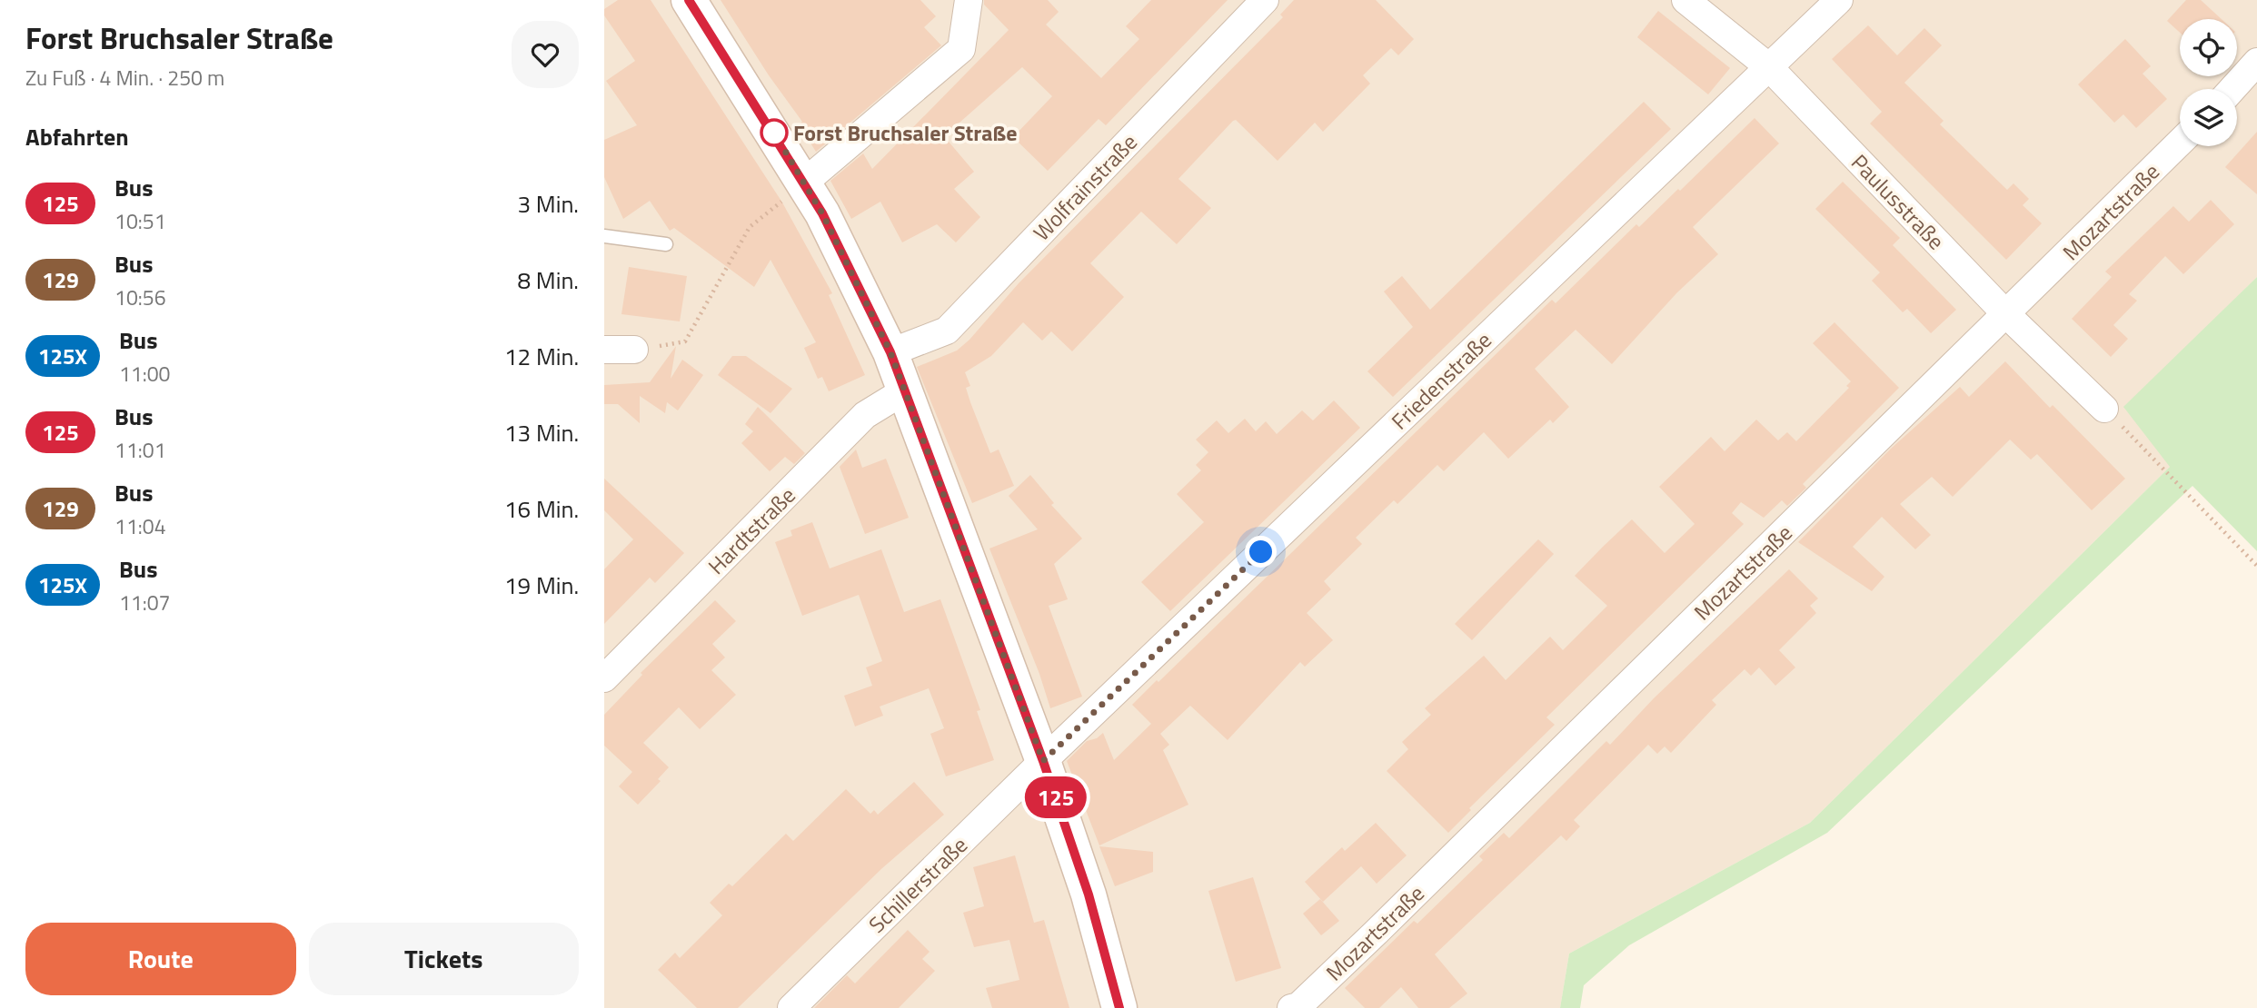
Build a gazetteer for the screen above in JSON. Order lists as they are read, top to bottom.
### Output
{
  "streets": {
    "street": [
      "Wolfrainstraße",
      "Paulusstraße",
      "Mozartstraße",
      "Friedenstraße",
      "Hardtstraße",
      "Schillerstraße"
    ]
  },
  "crossings": [
    ["Paulusstraße", "Mozartstraße"],
    ["Paulusstraße", "Friedenstraße"],
    ["Friedenstraße", "Schillerstraße"]
  ],
  "places": ["Forst Bruchsaler Straße"],
  "lines": ["bus line 125"],
  "page": {
    "heading": [
      ["Forst Bruchsaler Straße", "Zu Fuß · 4 Min. · 250 m"],
      "Abfahrten"
    ],
    "on_map": "125",
    "list": [
      {
        "mark": "125",
        "name": "Bus",
        "note": "10:51",
        "value": "3 Min."
      },
      {
        "mark": "129",
        "name": "Bus",
        "note": "10:56",
        "value": "8 Min."
      },
      {
        "mark": "125X",
        "name": "Bus",
        "note": "11:00",
        "value": "12 Min."
      },
      {
        "mark": "125",
        "name": "Bus",
        "note": "11:01",
        "value": "13 Min."
      },
      {
        "mark": "129",
        "name": "Bus",
        "note": "11:04",
        "value": "16 Min."
      },
      {
        "mark": "125X",
        "name": "Bus",
        "note": "11:07",
        "value": "19 Min."
      }
    ],
    "buttons": ["Route", "Tickets"]
  }
}
